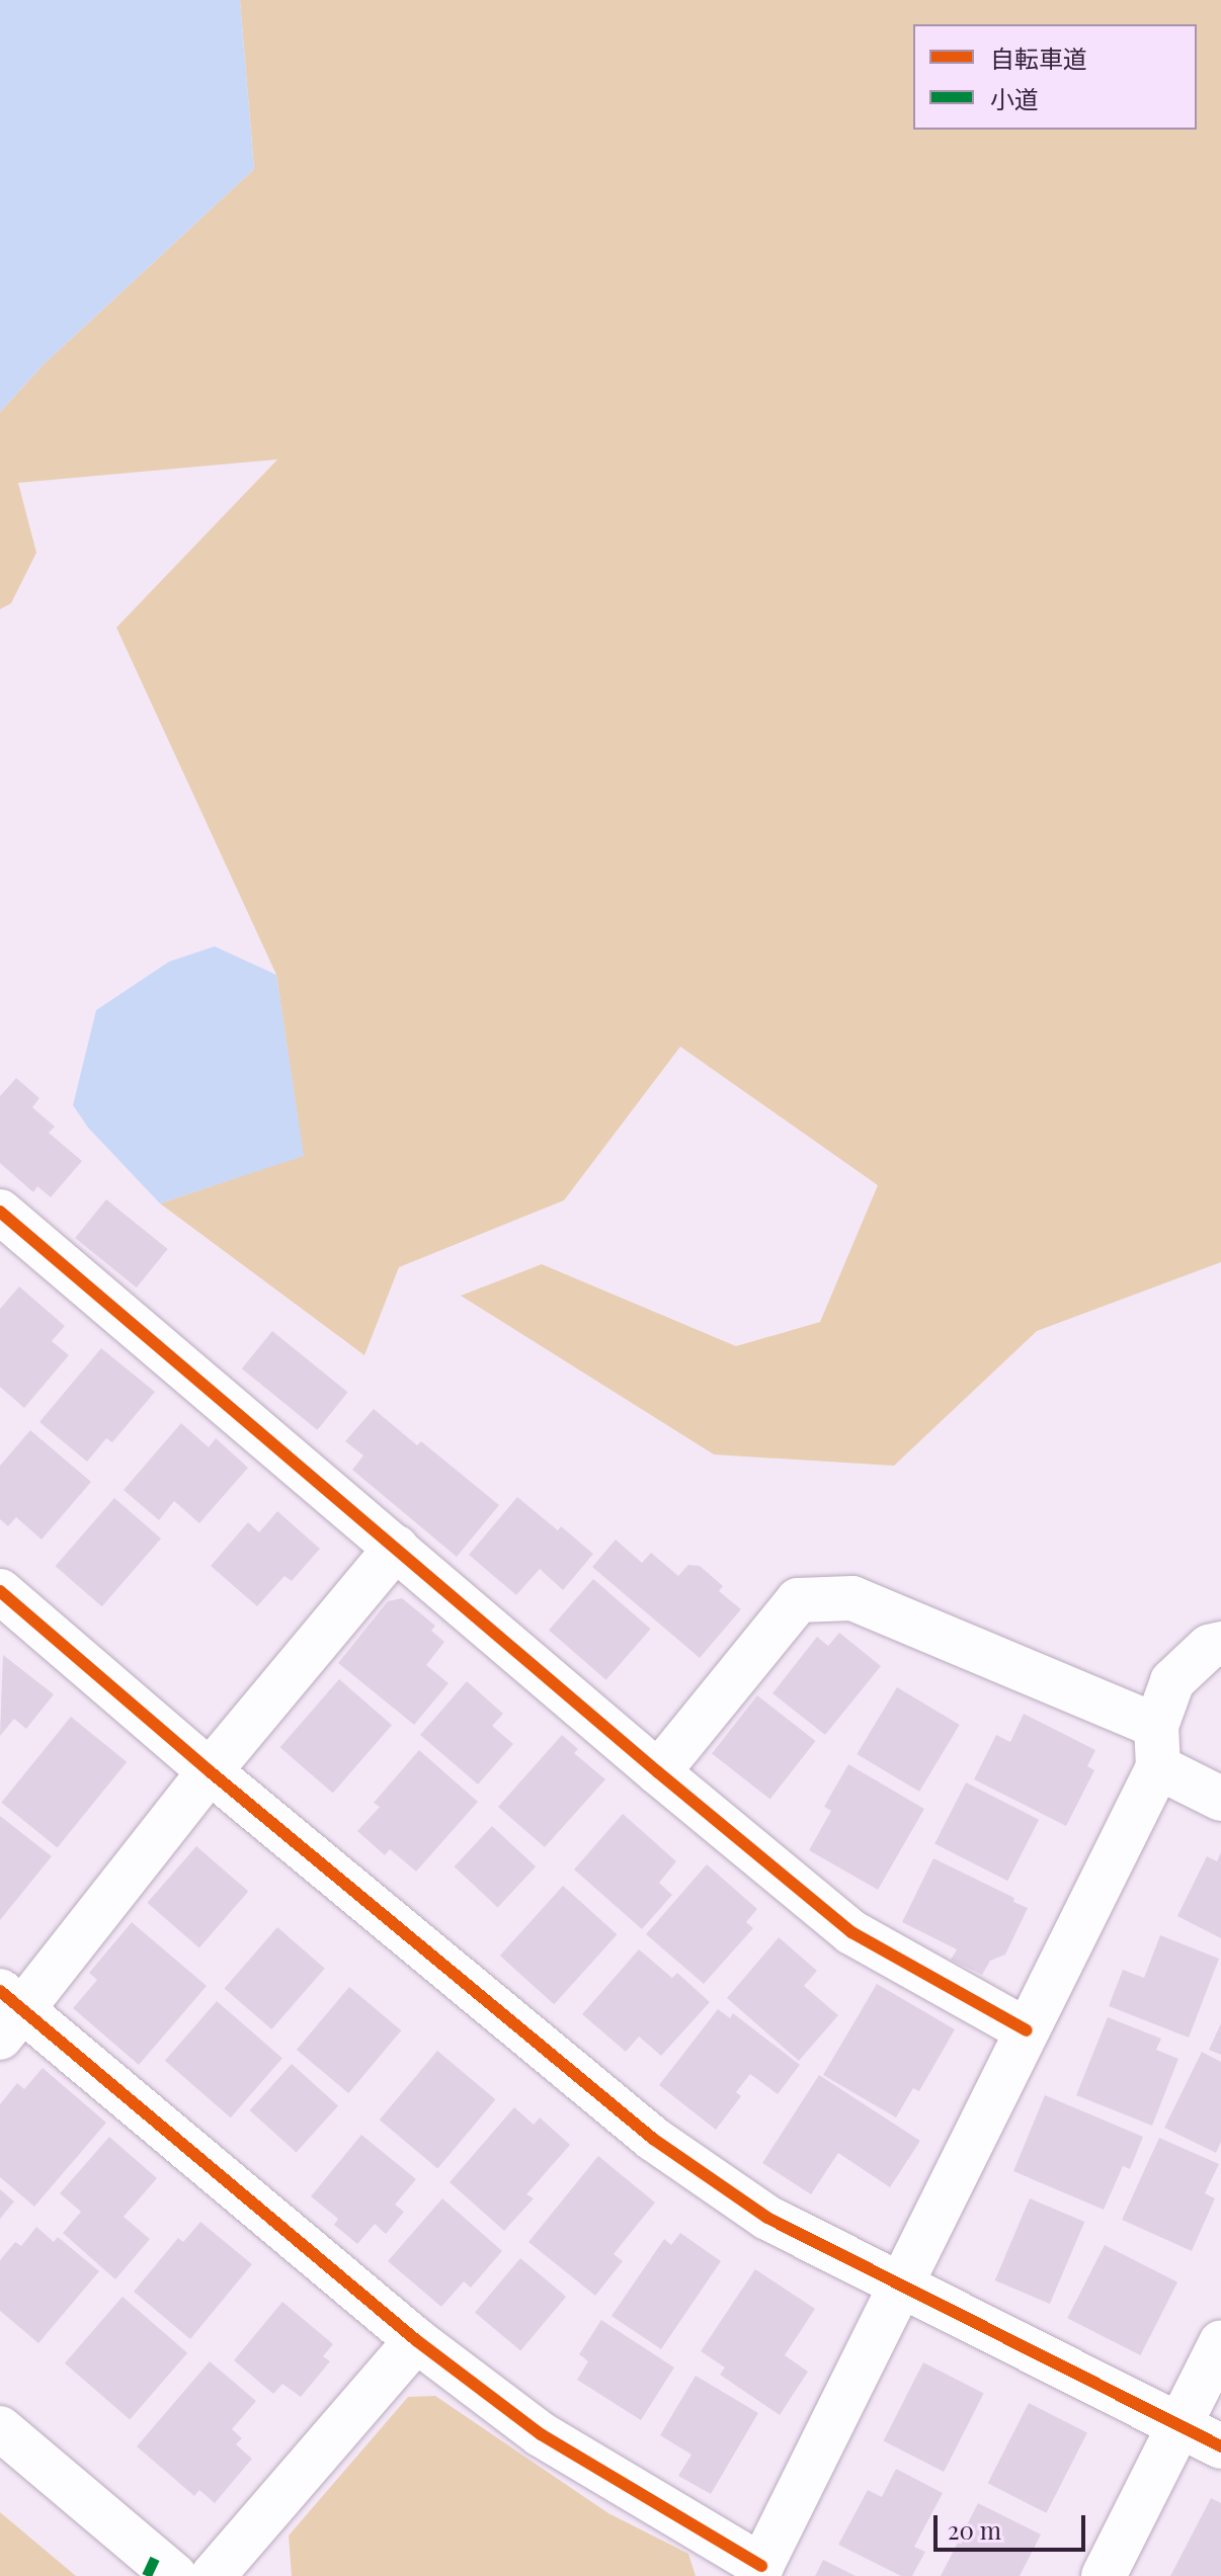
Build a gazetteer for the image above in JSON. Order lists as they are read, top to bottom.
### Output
{
  "legend": ["自転車道", "小道"],
  "scale_bar": "20 m"
}
